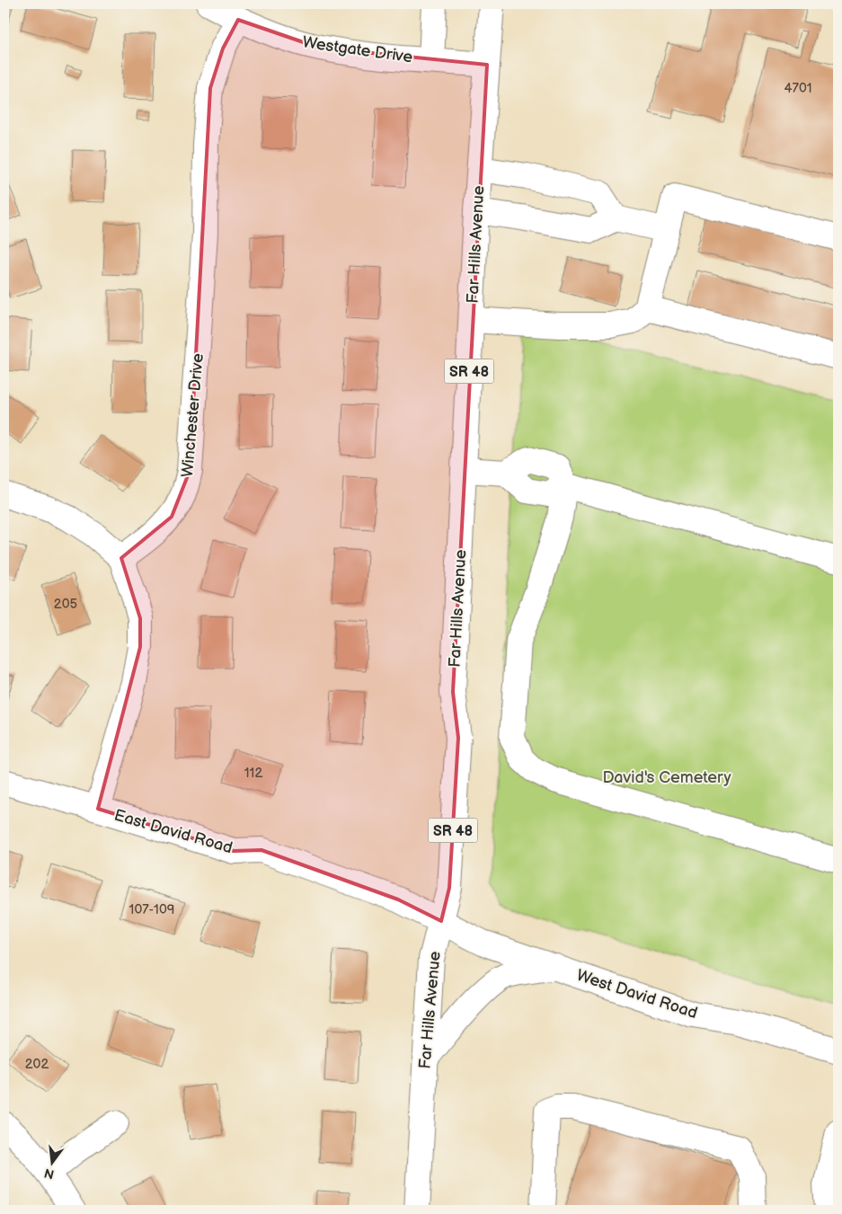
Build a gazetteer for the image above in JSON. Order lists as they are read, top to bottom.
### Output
{
  "streets": {
    "street": [
      "Westgate Drive",
      "Far Hills Avenue",
      "SR 48",
      "Winchester Drive",
      "East David Road",
      "West David Road"
    ]
  },
  "crossings": [
    ["Westgate Drive", "Far Hills Avenue"],
    ["Westgate Drive", "Winchester Drive"],
    ["Far Hills Avenue", "East David Road"],
    ["Far Hills Avenue", "West David Road"],
    ["East David Road", "West David Road"]
  ],
  "parks": ["David's Cemetery"],
  "house_numbers": [
    "4701",
    "205",
    "112",
    "107-109",
    "202"
  ],
  "north": "bottom"
}
